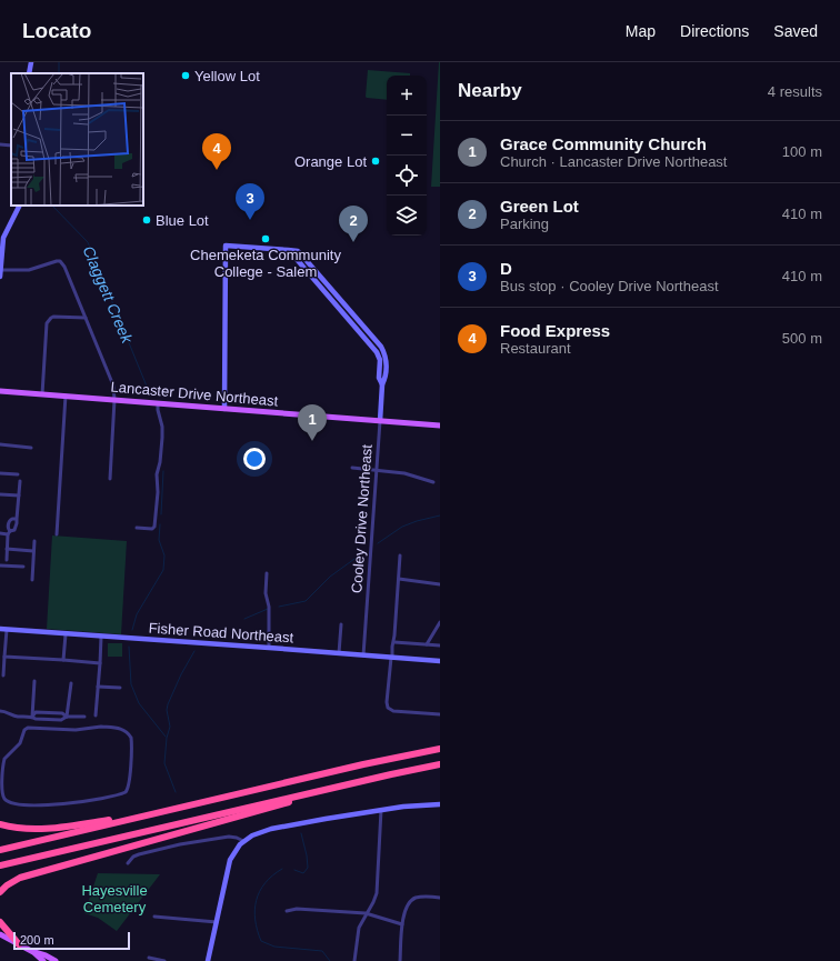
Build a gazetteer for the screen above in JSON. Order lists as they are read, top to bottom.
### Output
{
  "streets": {
    "main road": ["Lancaster Drive Northeast"],
    "street": ["Cooley Drive Northeast", "Fisher Road Northeast"]
  },
  "crossings": [
    ["Lancaster Drive Northeast", "Cooley Drive Northeast"],
    ["Cooley Drive Northeast", "Fisher Road Northeast"]
  ],
  "water": ["Claggett Creek"],
  "parks": ["Hayesville Cemetery"],
  "places": [
    "Yellow Lot",
    "Orange Lot",
    "Blue Lot",
    "Chemeketa Community College - Salem"
  ],
  "scale_bar": "200 m",
  "page": {
    "header": "Locato",
    "nav": ["Map", "Directions", "Saved"],
    "heading": ["Nearby", "4 results"],
    "map_buttons": ["+", "−"],
    "list": [
      {
        "mark": "1",
        "name": "Grace Community Church",
        "note": "Church · Lancaster Drive Northeast",
        "value": "100 m"
      },
      {
        "mark": "2",
        "name": "Green Lot",
        "note": "Parking",
        "value": "410 m"
      },
      {
        "mark": "3",
        "name": "D",
        "note": "Bus stop · Cooley Drive Northeast",
        "value": "410 m"
      },
      {
        "mark": "4",
        "name": "Food Express",
        "note": "Restaurant",
        "value": "500 m"
      }
    ],
    "pins": [
      "4",
      "3",
      "2",
      "1"
    ],
    "scale": "200 m"
  }
}
